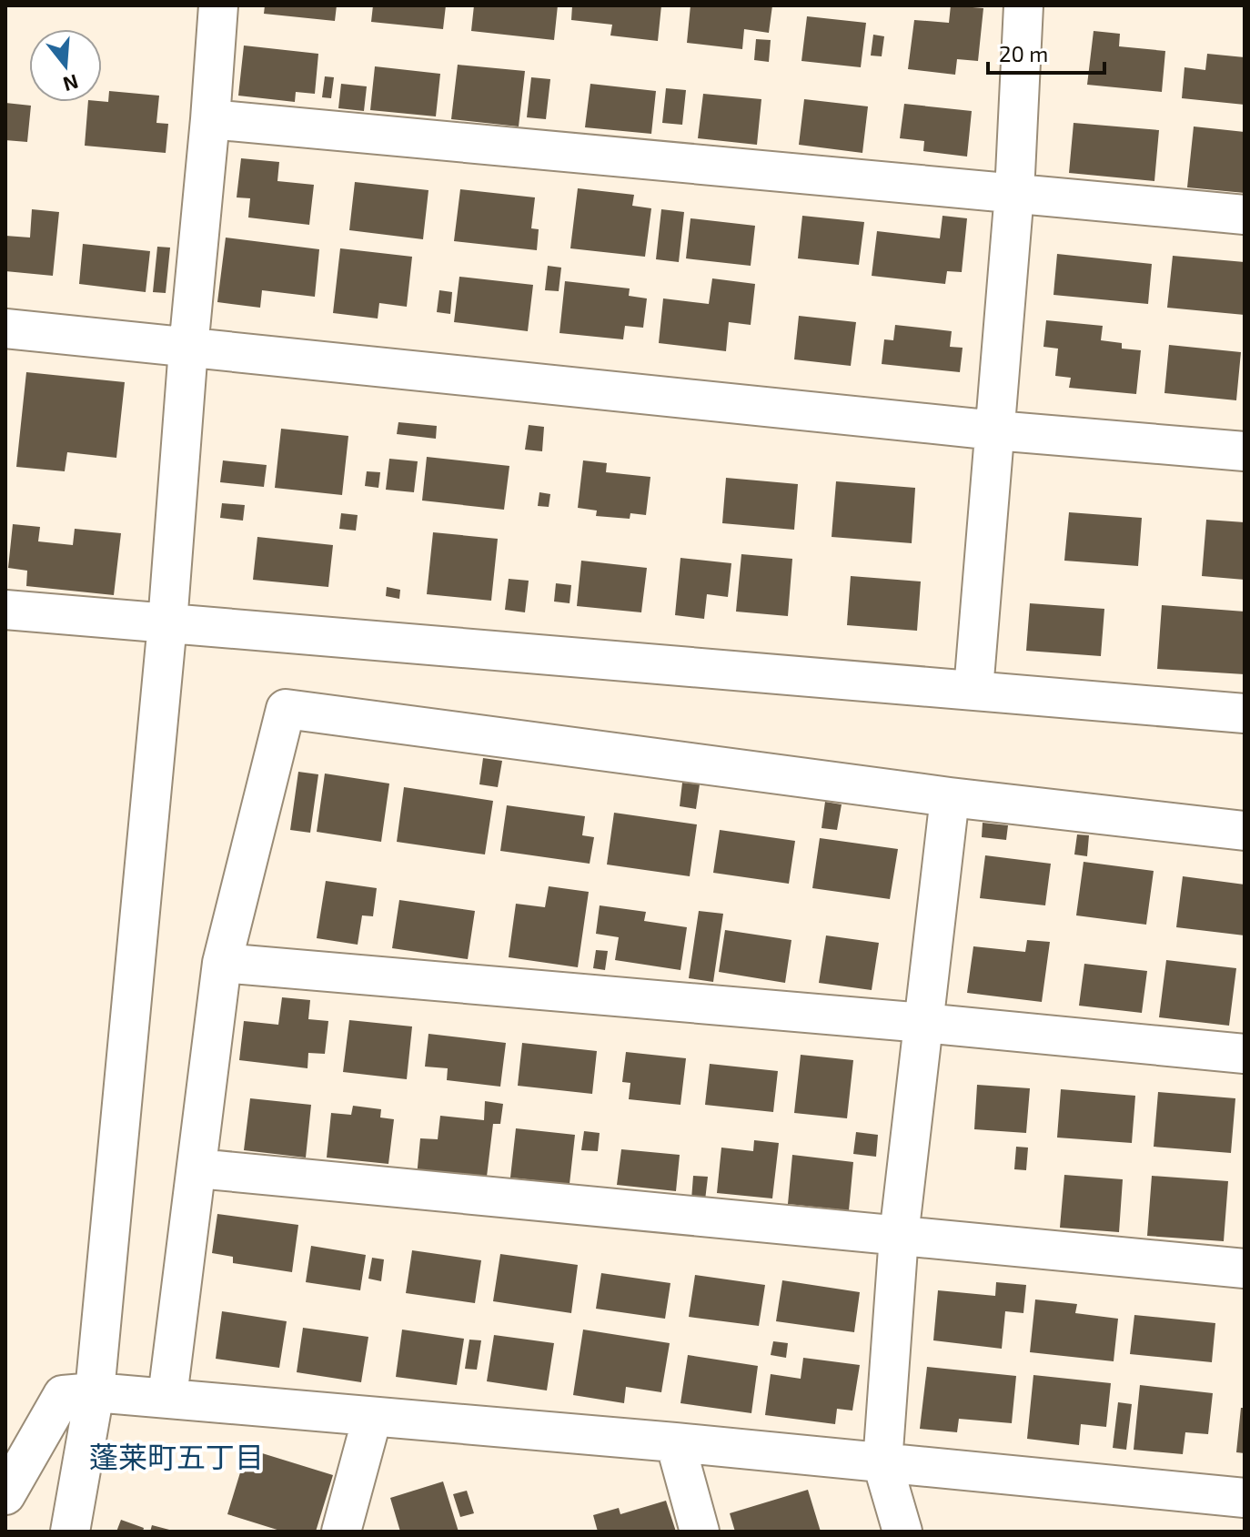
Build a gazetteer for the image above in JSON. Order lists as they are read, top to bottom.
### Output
{
  "districts": ["蓬莱町五丁目"],
  "scale_bar": "20 m",
  "north": "bottom"
}
